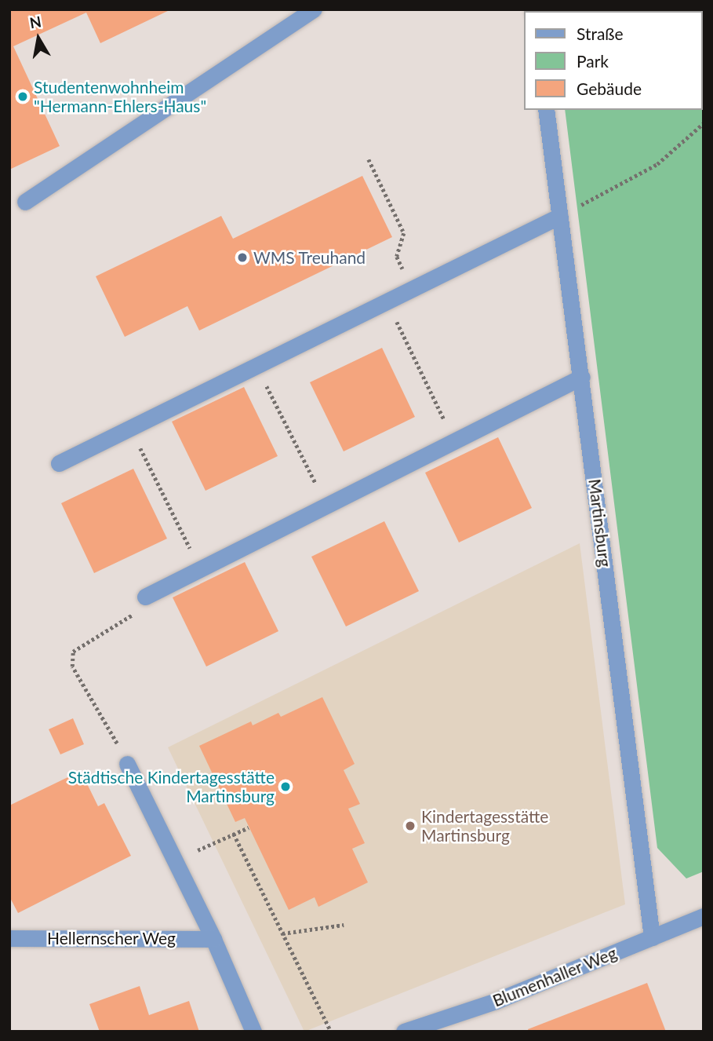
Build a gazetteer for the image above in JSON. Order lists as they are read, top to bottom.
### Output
{
  "streets": {
    "street": ["Martinsburg", "Hellernscher Weg", "Blumenhaller Weg"]
  },
  "crossings": [
    ["Martinsburg", "Blumenhaller Weg"]
  ],
  "places": [
    "Studentenwohnheim \"Hermann-Ehlers-Haus\"",
    "WMS Treuhand",
    "Städtische Kindertagesstätte Martinsburg",
    "Kindertagesstätte Martinsburg"
  ],
  "legend": ["Straße", "Park", "Gebäude"],
  "north": "top"
}
